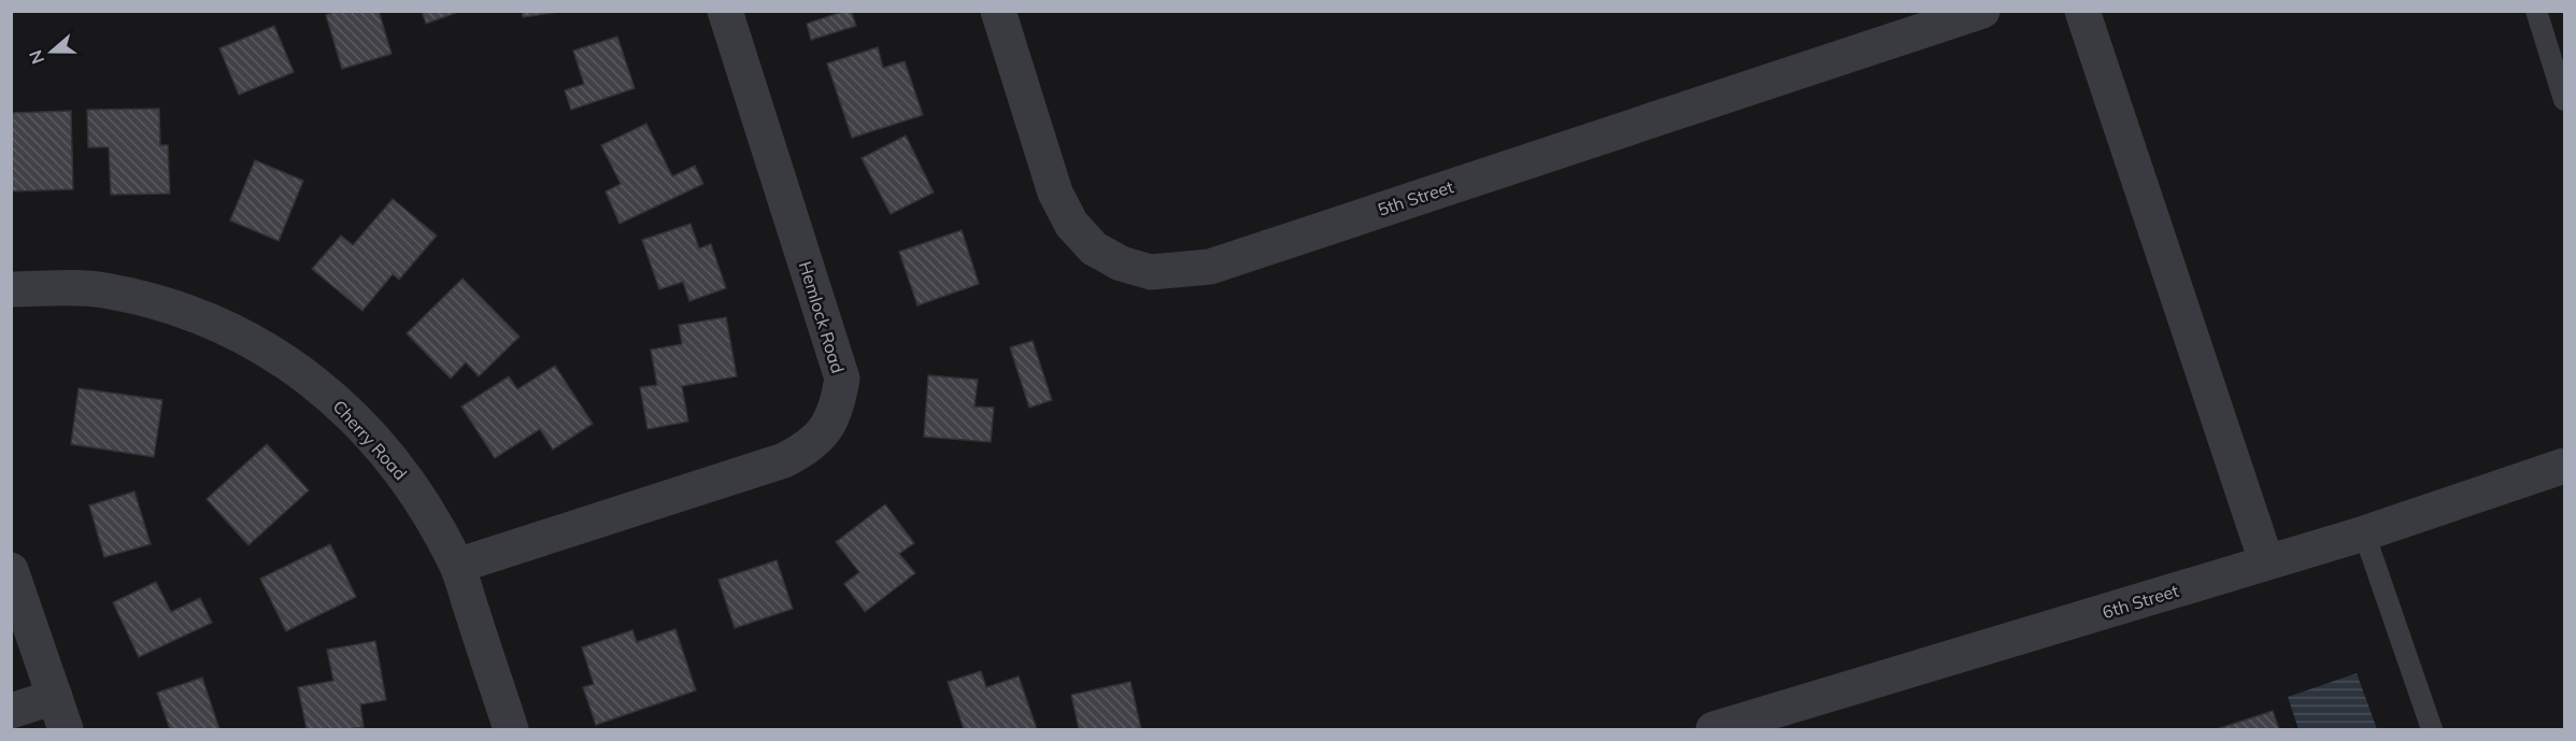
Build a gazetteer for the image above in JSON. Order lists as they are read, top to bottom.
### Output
{
  "streets": {
    "street": [
      "5th Street",
      "Hemlock Road",
      "Cherry Road",
      "6th Street"
    ]
  },
  "crossings": [
    ["Hemlock Road", "Cherry Road"]
  ],
  "north": "left"
}
